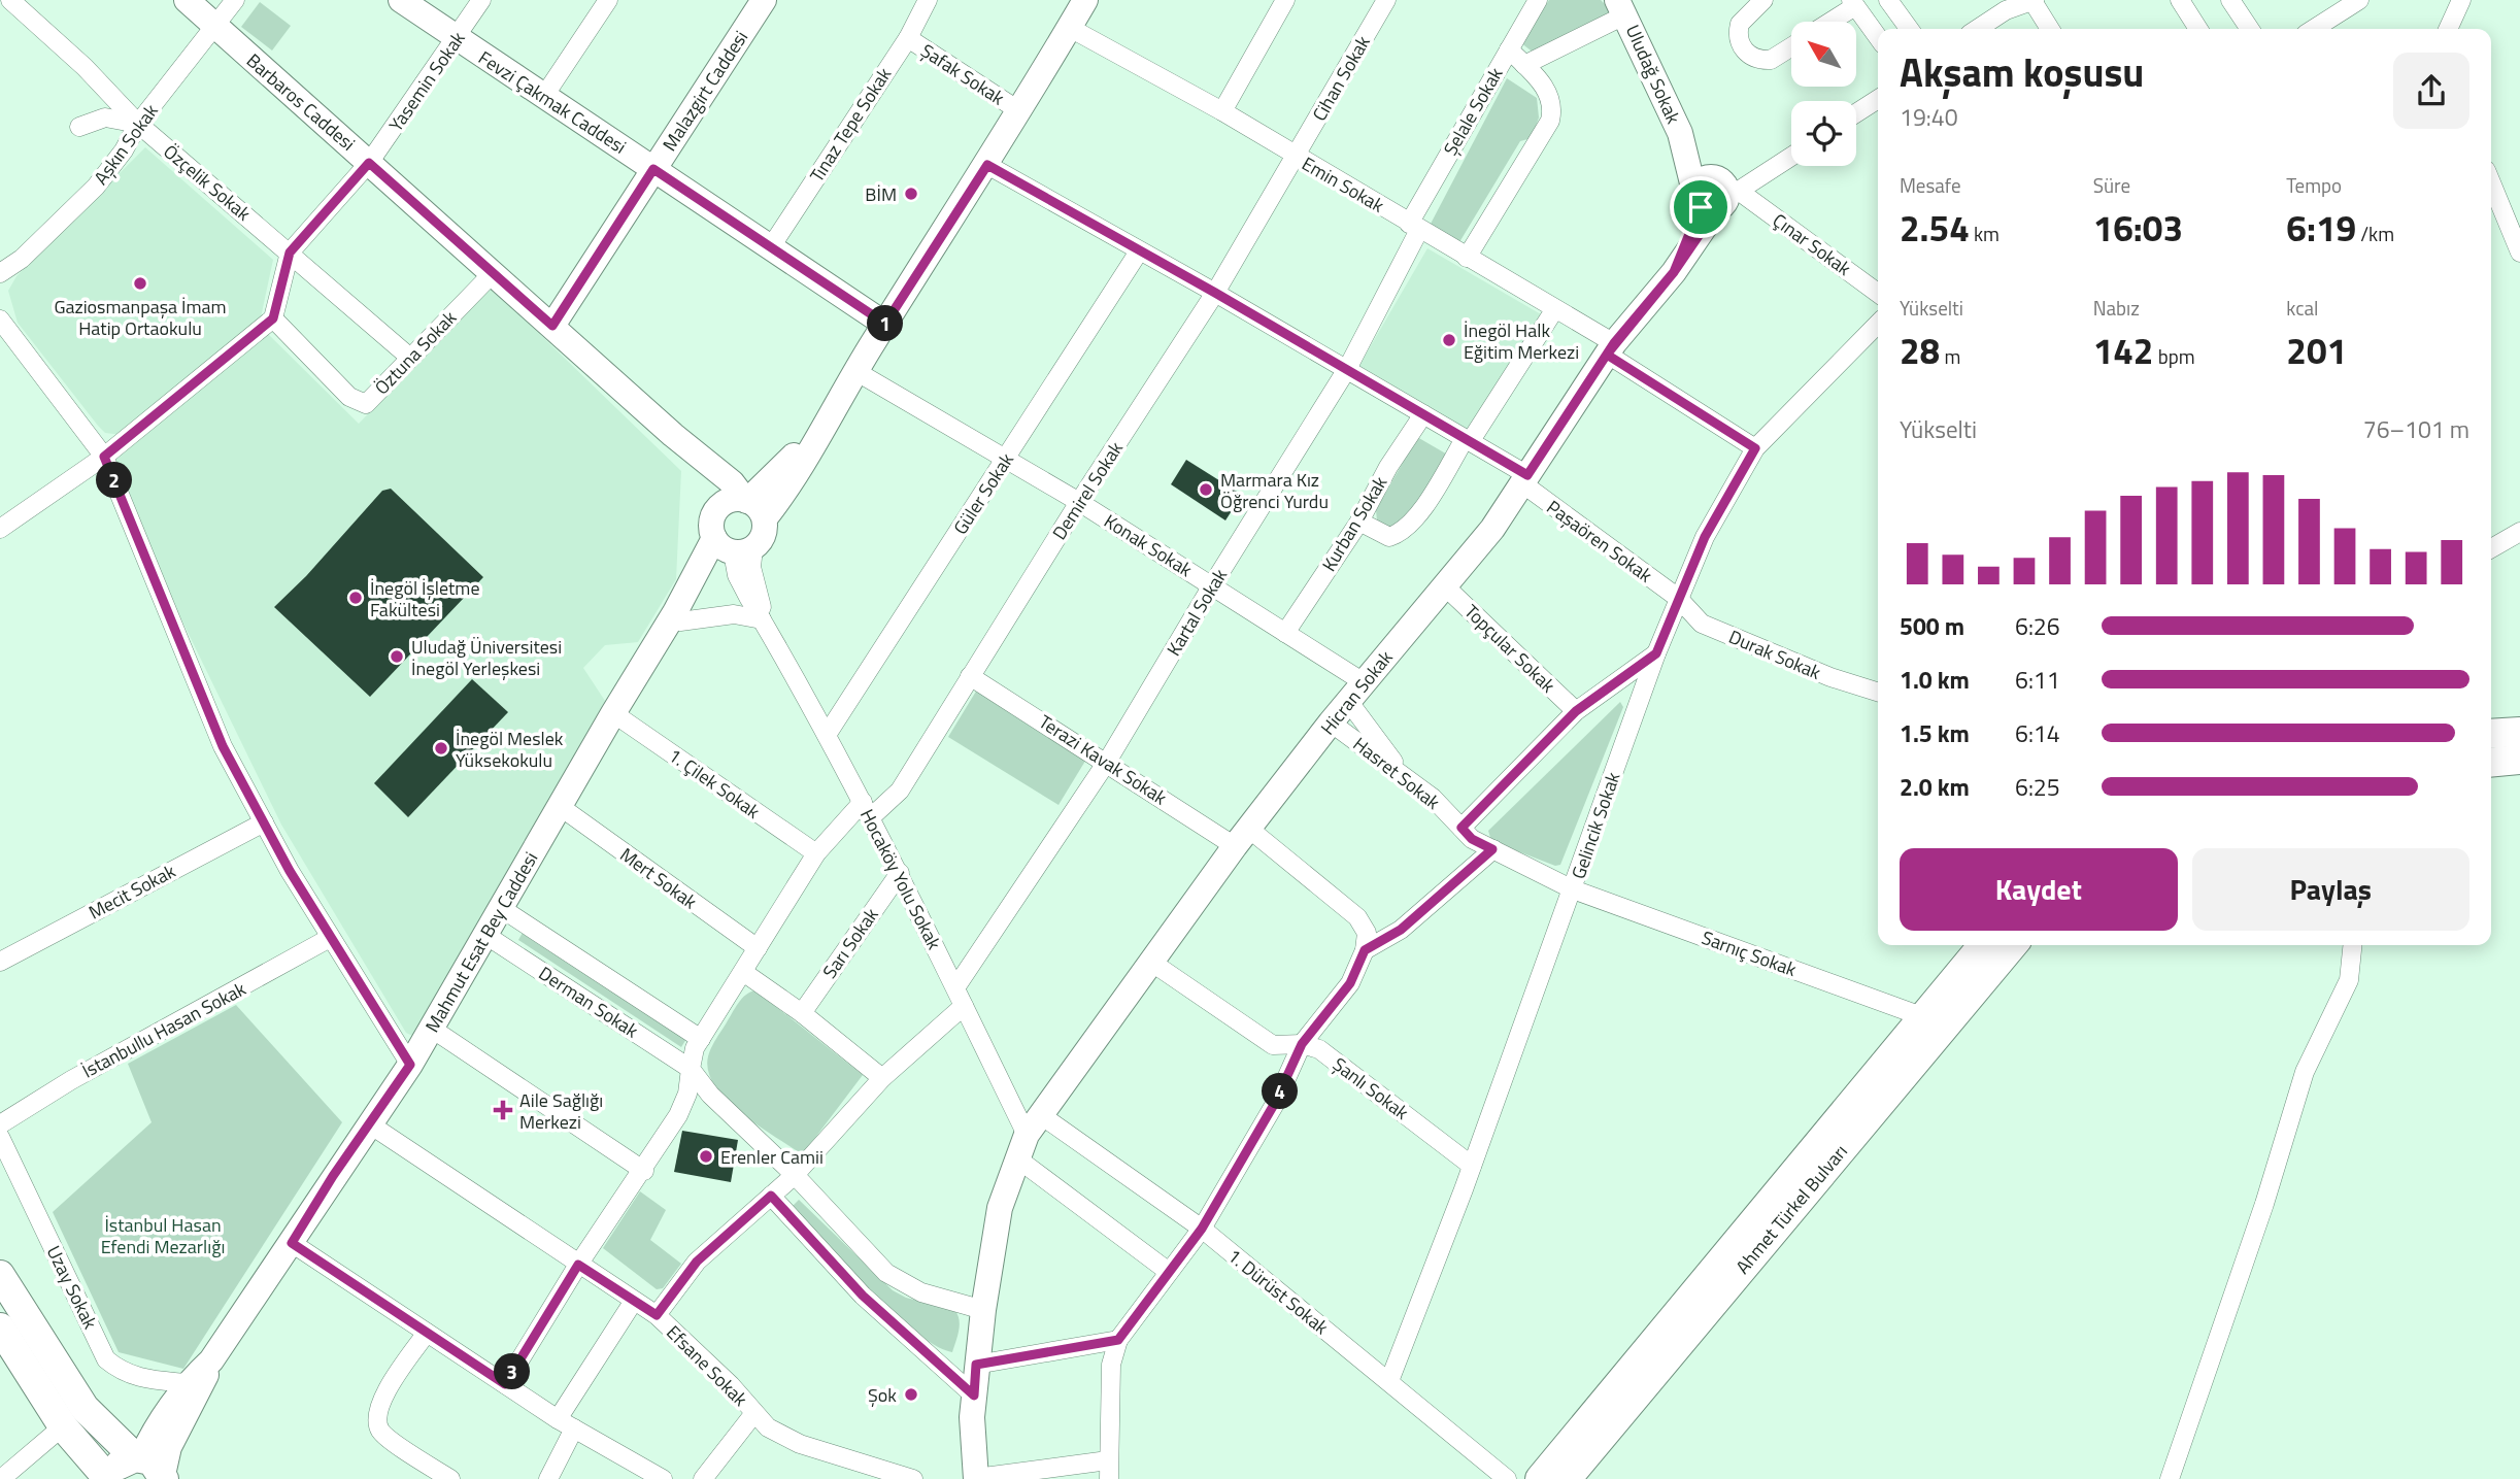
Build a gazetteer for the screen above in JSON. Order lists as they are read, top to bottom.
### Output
{
  "streets": {
    "main road": [
      "Uludağ Sokak",
      "Malazgirt Caddesi",
      "Barbaros Caddesi",
      "Fevzi Çakmak Caddesi",
      "Hicran Sokak",
      "Mahmut Esat Bey Caddesi",
      "Ahmet Türkel Bulvarı"
    ],
    "street": [
      "Şafak Sokak",
      "Cihan Sokak",
      "Yasemin Sokak",
      "Şelale Sokak",
      "Tınaz Tepe Sokak",
      "Aşkın Sokak",
      "Özçelik Sokak",
      "Emin Sokak",
      "Çınar Sokak",
      "Öztuna Sokak",
      "Demirel Sokak",
      "Güler Sokak",
      "Kurban Sokak",
      "Paşaören Sokak",
      "Konak Sokak",
      "Kartal Sokak",
      "Topçular Sokak",
      "Durak Sokak",
      "Terazi Kavak Sokak",
      "Hasret Sokak",
      "1. Çilek Sokak",
      "Gelincik Sokak",
      "Mert Sokak",
      "Hocaköy Yolu Sokak",
      "Mecit Sokak",
      "Sarı Sokak",
      "Sarnıç Sokak",
      "Derman Sokak",
      "İstanbullu Hasan Sokak",
      "Şanlı Sokak",
      "Uzay Sokak",
      "1. Dürüst Sokak",
      "Efsane Sokak"
    ]
  },
  "crossings": [
    ["Şafak Sokak", "Tınaz Tepe Sokak"],
    ["Uludağ Sokak", "Çınar Sokak"],
    ["Uludağ Sokak", "Hicran Sokak"],
    ["Cihan Sokak", "Emin Sokak"],
    ["Cihan Sokak", "Demirel Sokak"],
    ["Yasemin Sokak", "Barbaros Caddesi"],
    ["Yasemin Sokak", "Fevzi Çakmak Caddesi"],
    ["Yasemin Sokak", "Özçelik Sokak"],
    ["Malazgirt Caddesi", "Barbaros Caddesi"],
    ["Malazgirt Caddesi", "Fevzi Çakmak Caddesi"],
    ["Barbaros Caddesi", "Aşkın Sokak"],
    ["Barbaros Caddesi", "Öztuna Sokak"],
    ["Fevzi Çakmak Caddesi", "Tınaz Tepe Sokak"],
    ["Şelale Sokak", "Emin Sokak"],
    ["Şelale Sokak", "Kartal Sokak"],
    ["Aşkın Sokak", "Özçelik Sokak"],
    ["Özçelik Sokak", "Öztuna Sokak"],
    ["Emin Sokak", "Demirel Sokak"],
    ["Emin Sokak", "Kartal Sokak"],
    ["Emin Sokak", "Hicran Sokak"],
    ["Emin Sokak", "Gelincik Sokak"],
    ["Çınar Sokak", "Hicran Sokak"],
    ["Demirel Sokak", "Paşaören Sokak"],
    ["Demirel Sokak", "Konak Sokak"],
    ["Demirel Sokak", "Terazi Kavak Sokak"],
    ["Demirel Sokak", "1. Çilek Sokak"],
    ["Demirel Sokak", "Mert Sokak"],
    ["Demirel Sokak", "Hocaköy Yolu Sokak"],
    ["Demirel Sokak", "Derman Sokak"],
    ["Demirel Sokak", "Efsane Sokak"],
    ["Güler Sokak", "Paşaören Sokak"],
    ["Güler Sokak", "Konak Sokak"],
    ["Güler Sokak", "Hocaköy Yolu Sokak"],
    ["Kurban Sokak", "Paşaören Sokak"],
    ["Kurban Sokak", "Konak Sokak"],
    ["Paşaören Sokak", "Kartal Sokak"],
    ["Paşaören Sokak", "Durak Sokak"],
    ["Paşaören Sokak", "Hicran Sokak"],
    ["Paşaören Sokak", "Gelincik Sokak"],
    ["Konak Sokak", "Kartal Sokak"],
    ["Konak Sokak", "Hicran Sokak"],
    ["Kartal Sokak", "Terazi Kavak Sokak"],
    ["Kartal Sokak", "Hocaköy Yolu Sokak"],
    ["Topçular Sokak", "Hicran Sokak"],
    ["Durak Sokak", "Gelincik Sokak"],
    ["Hicran Sokak", "Terazi Kavak Sokak"],
    ["Hicran Sokak", "Hasret Sokak"],
    ["Hicran Sokak", "Hocaköy Yolu Sokak"],
    ["Hicran Sokak", "Şanlı Sokak"],
    ["Hicran Sokak", "1. Dürüst Sokak"],
    ["Hasret Sokak", "Gelincik Sokak"],
    ["Hasret Sokak", "Sarnıç Sokak"],
    ["1. Çilek Sokak", "Mahmut Esat Bey Caddesi"],
    ["Gelincik Sokak", "Sarnıç Sokak"],
    ["Gelincik Sokak", "Şanlı Sokak"],
    ["Gelincik Sokak", "1. Dürüst Sokak"],
    ["Mert Sokak", "Mahmut Esat Bey Caddesi"],
    ["Hocaköy Yolu Sokak", "Sarı Sokak"],
    ["Hocaköy Yolu Sokak", "1. Dürüst Sokak"],
    ["Mahmut Esat Bey Caddesi", "Derman Sokak"],
    ["Mahmut Esat Bey Caddesi", "Efsane Sokak"],
    ["Sarnıç Sokak", "Ahmet Türkel Bulvarı"]
  ],
  "parks": ["İstanbul Hasan Efendi Mezarlığı"],
  "places": {
    "other": [
      "BİM",
      "Gaziosmanpaşa İmam Hatip Ortaokulu",
      "İnegöl Halk Eğitim Merkezi",
      "Marmara Kız Öğrenci Yurdu",
      "İnegöl İşletme Fakültesi",
      "Uludağ Üniversitesi İnegöl Yerleşkesi",
      "İnegöl Meslek Yüksekokulu",
      "Erenler Camii",
      "Şok"
    ],
    "health": ["Aile Sağlığı Merkezi"]
  },
  "north": "top left",
  "page": {
    "heading": ["Akşam koşusu", "19:40"],
    "stats": [
      ["Mesafe", "2.54 km"],
      ["Süre", "16:03"],
      ["Tempo", "6:19 /km"],
      ["Yükselti", "28 m"],
      ["Nabız", "142 bpm"],
      ["kcal", "201"]
    ],
    "pins": [
      "1",
      "2",
      "4",
      "3"
    ],
    "chart": ["Yükselti", "76–101 m"],
    "list": [
      {
        "name": "500 m",
        "note": "6:26"
      },
      {
        "name": "1.0 km",
        "note": "6:11"
      },
      {
        "name": "1.5 km",
        "note": "6:14"
      },
      {
        "name": "2.0 km",
        "note": "6:25"
      }
    ],
    "buttons": ["Kaydet", "Paylaş"]
  }
}
